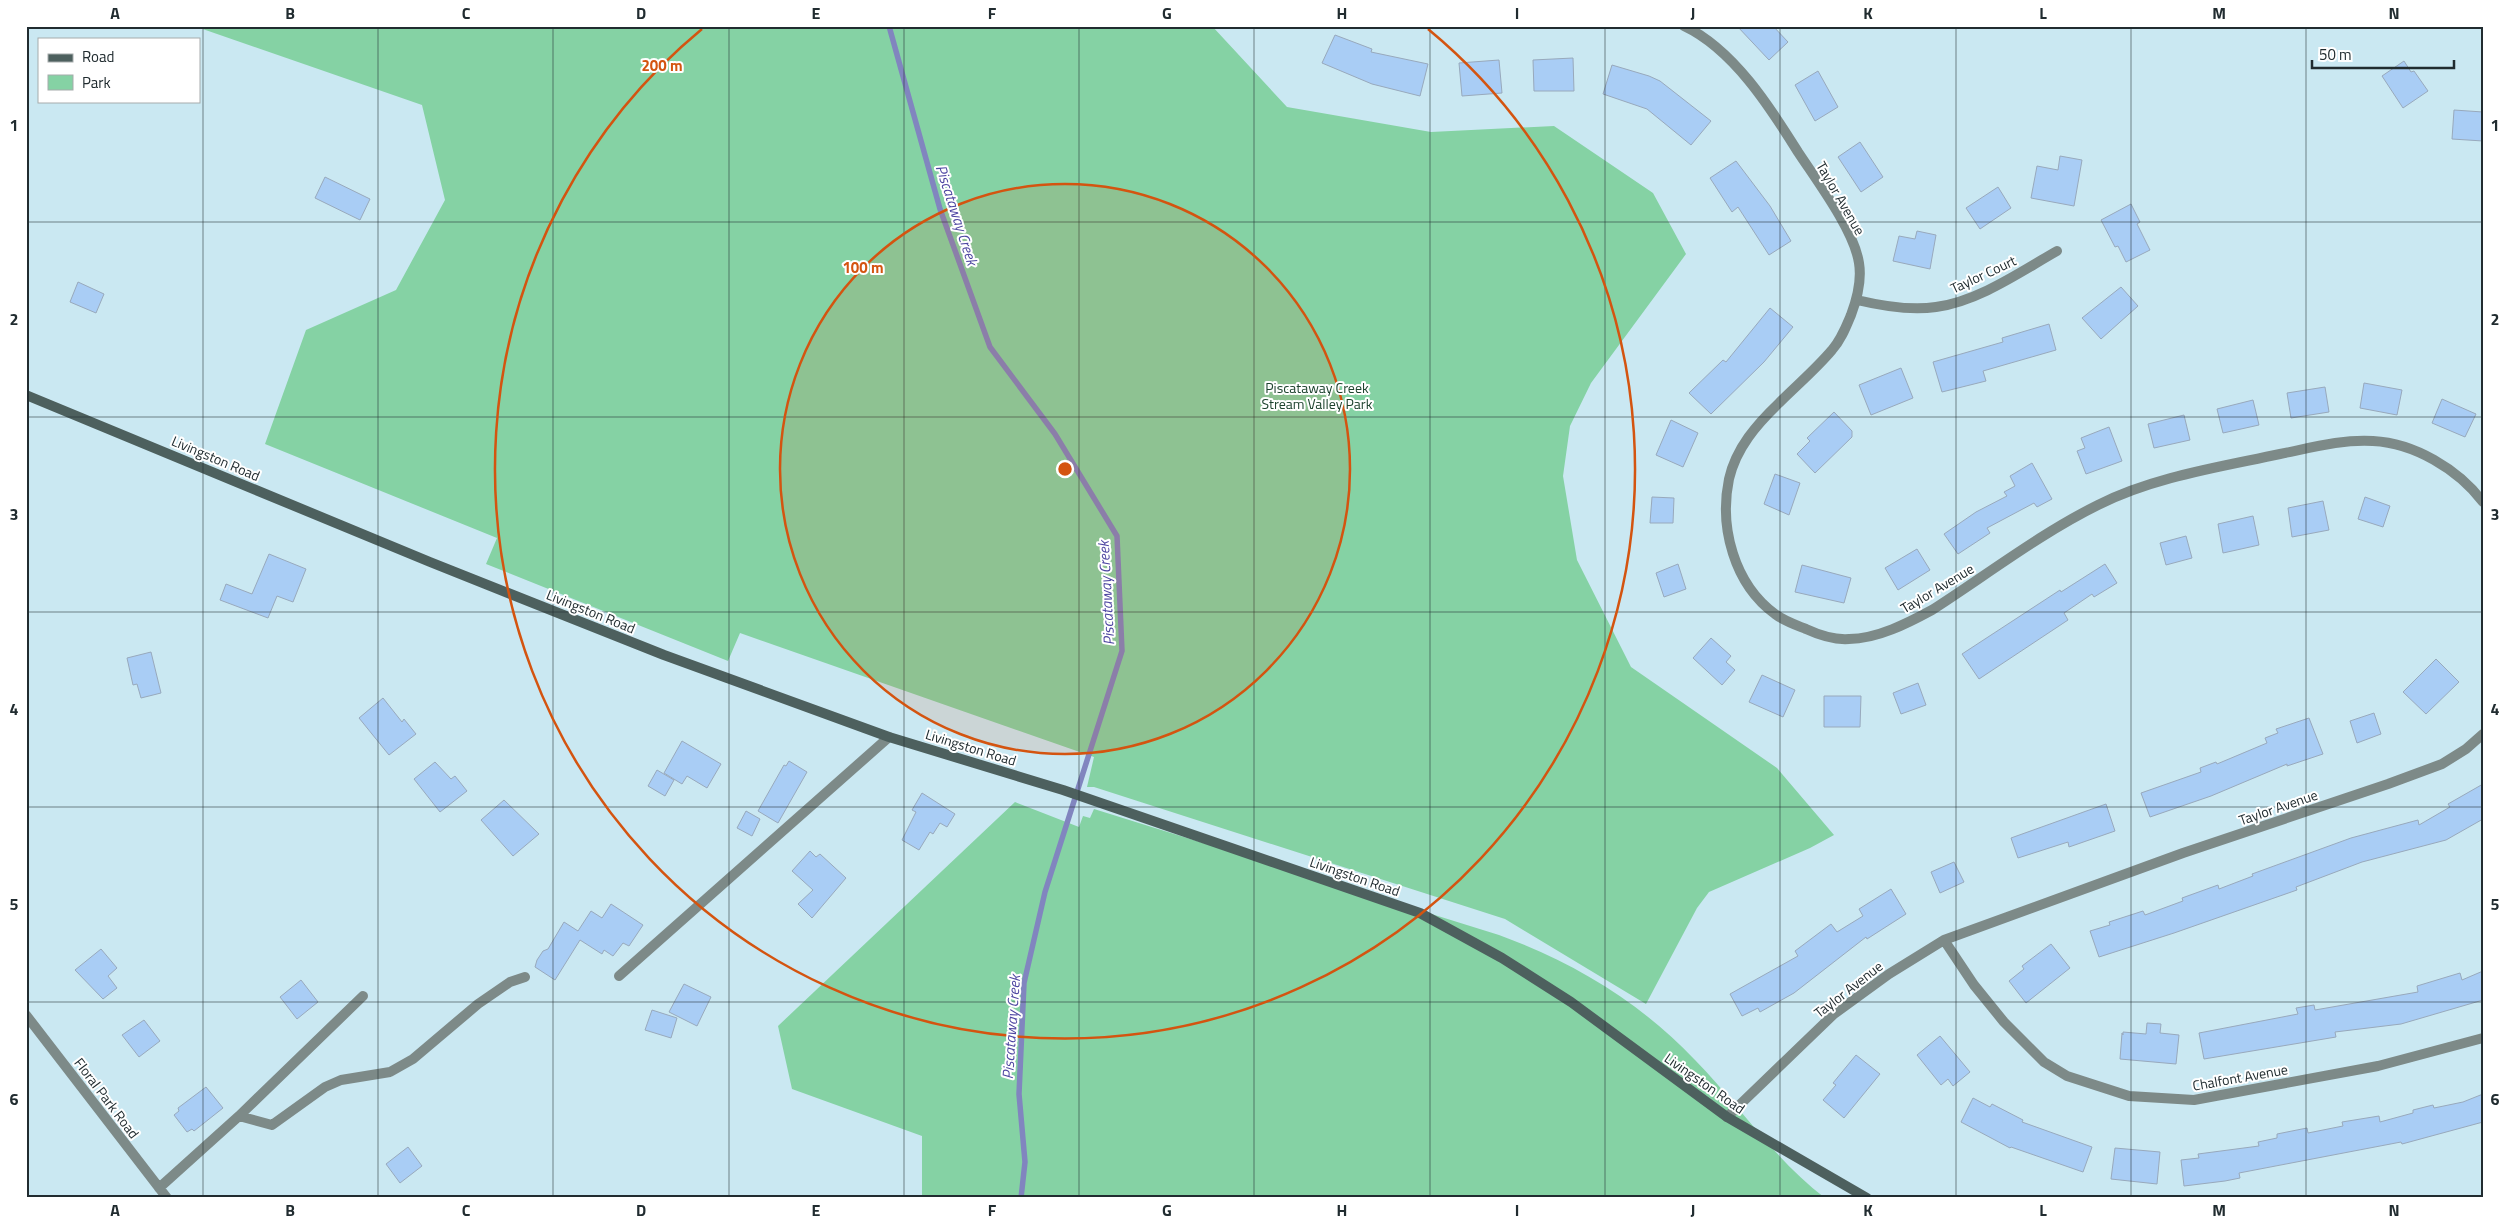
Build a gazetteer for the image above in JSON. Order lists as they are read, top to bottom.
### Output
{
  "streets": {
    "main road": ["Livingston Road"],
    "street": [
      "Taylor Avenue",
      "Taylor Court",
      "Chalfont Avenue",
      "Floral Park Road"
    ]
  },
  "crossings": [
    ["Taylor Avenue", "Taylor Court"],
    ["Taylor Avenue", "Livingston Road"],
    ["Taylor Avenue", "Chalfont Avenue"]
  ],
  "water": ["Piscataway Creek"],
  "parks": ["Piscataway Creek Stream Valley Park"],
  "legend": ["Road", "Park"],
  "scale_bar": "50 m",
  "grid": {
    "columns": [
      "A",
      "B",
      "C",
      "D",
      "E",
      "F",
      "G",
      "H",
      "I",
      "J",
      "K",
      "L",
      "M",
      "N"
    ],
    "rows": [
      "1",
      "2",
      "3",
      "4",
      "5",
      "6"
    ]
  },
  "rings": ["200 m", "100 m"]
}
